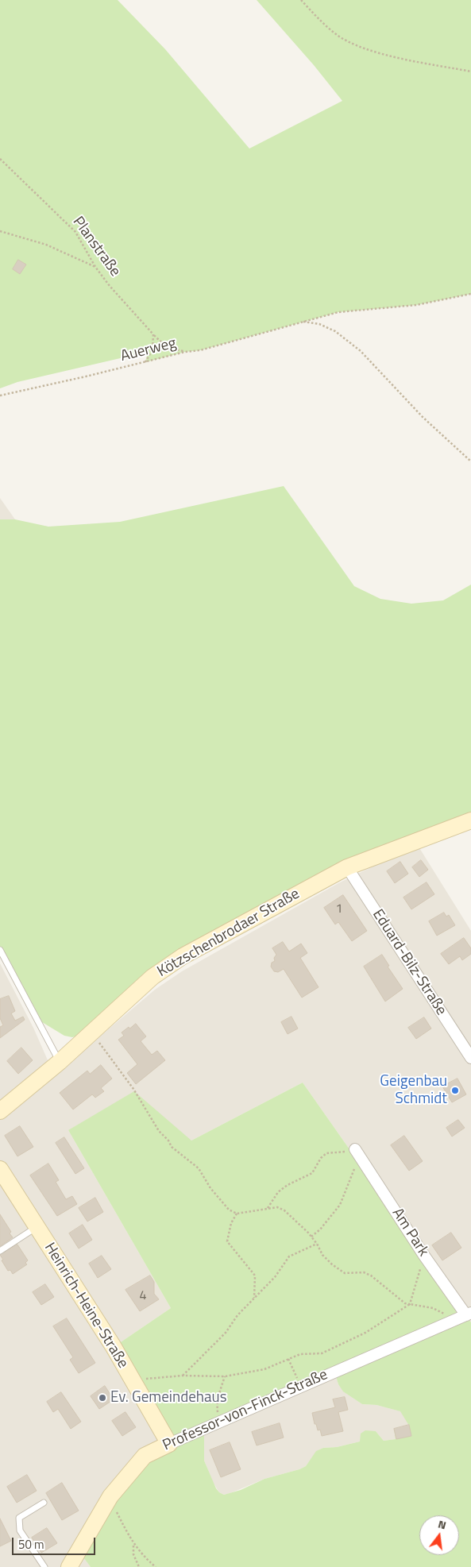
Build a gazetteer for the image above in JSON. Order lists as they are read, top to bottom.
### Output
{
  "streets": {
    "street": [
      "Kötzschenbrodaer Straße",
      "Eduard-Bilz-Straße",
      "Am Park",
      "Heinrich-Heine-Straße",
      "Professor-von-Finck-Straße"
    ],
    "path": ["Planstraße", "Auerweg"]
  },
  "crossings": [
    ["Planstraße", "Auerweg"],
    ["Kötzschenbrodaer Straße", "Eduard-Bilz-Straße"],
    ["Am Park", "Professor-von-Finck-Straße"],
    ["Heinrich-Heine-Straße", "Professor-von-Finck-Straße"]
  ],
  "places": ["Geigenbau Schmidt", "Ev. Gemeindehaus"],
  "house_numbers": ["1", "4"],
  "scale_bar": "50 m",
  "north": "top"
}
